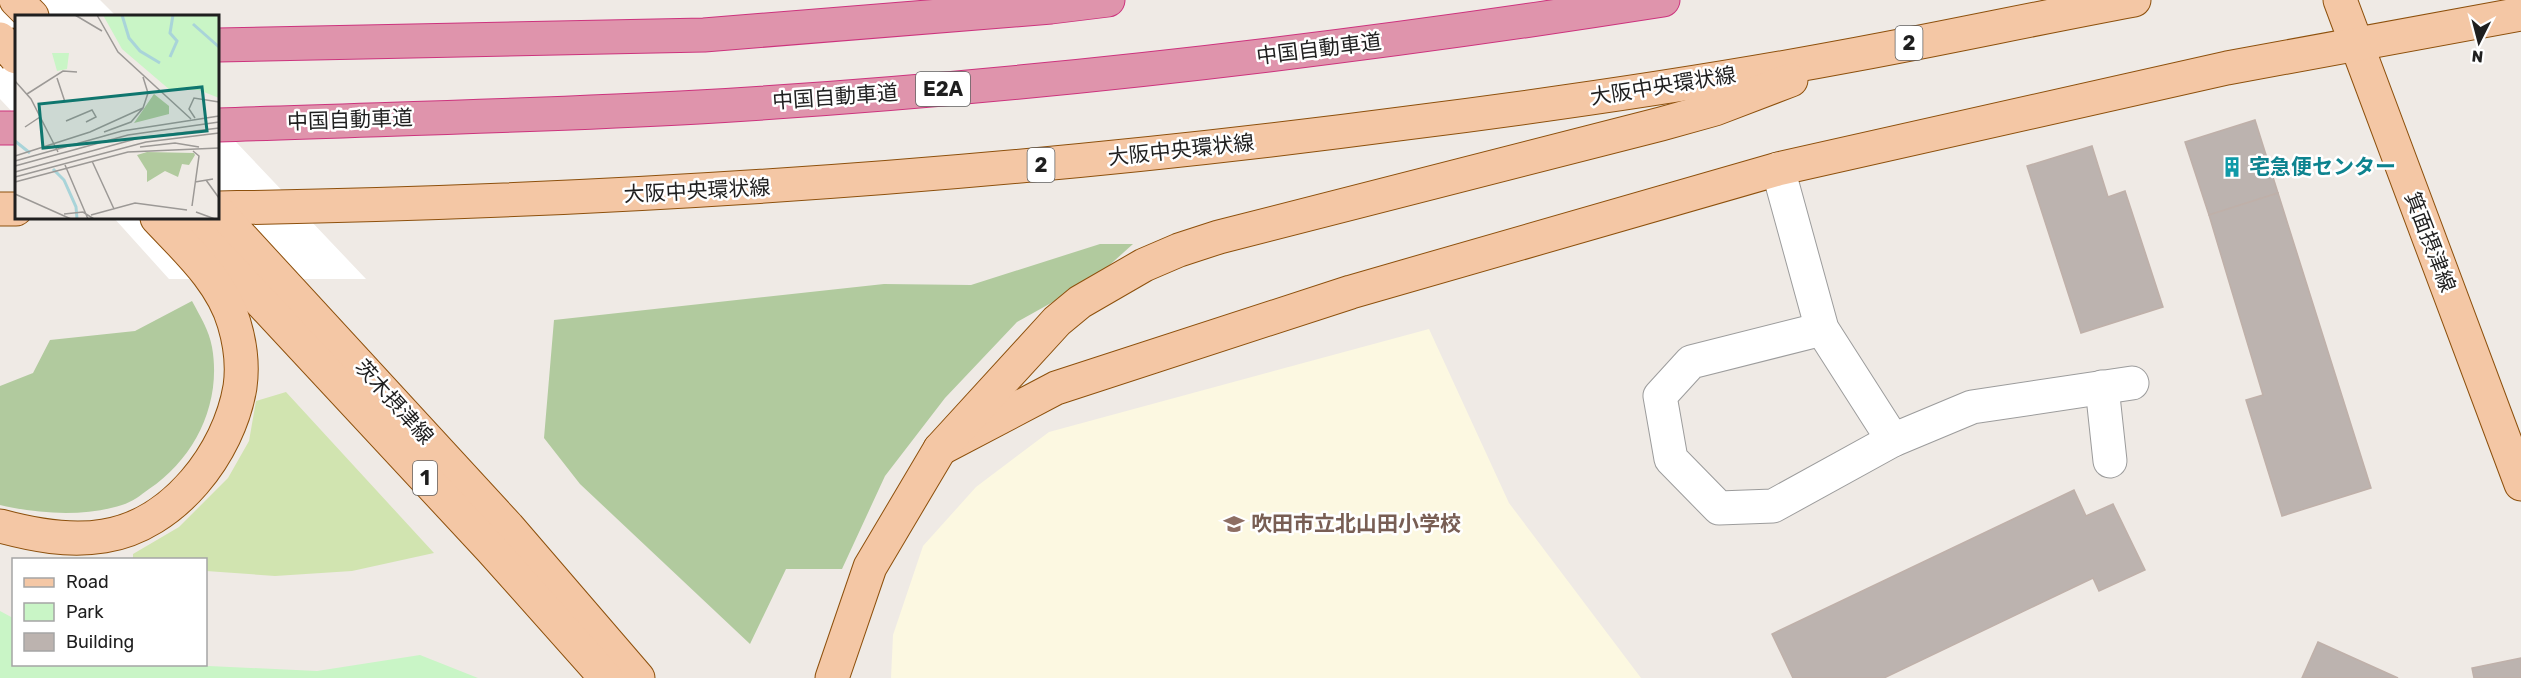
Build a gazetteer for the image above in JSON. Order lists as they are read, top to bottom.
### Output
{
  "streets": {
    "highway": ["中国自動車道", "E2A"],
    "main road": [
      "2",
      "大阪中央環状線",
      "箕面摂津線",
      "茨木摂津線",
      "1"
    ]
  },
  "places": {
    "building": ["宅急便センター"],
    "school or university": ["吹田市立北山田小学校"]
  },
  "legend": ["Road", "Park", "Building"],
  "north": "bottom"
}
